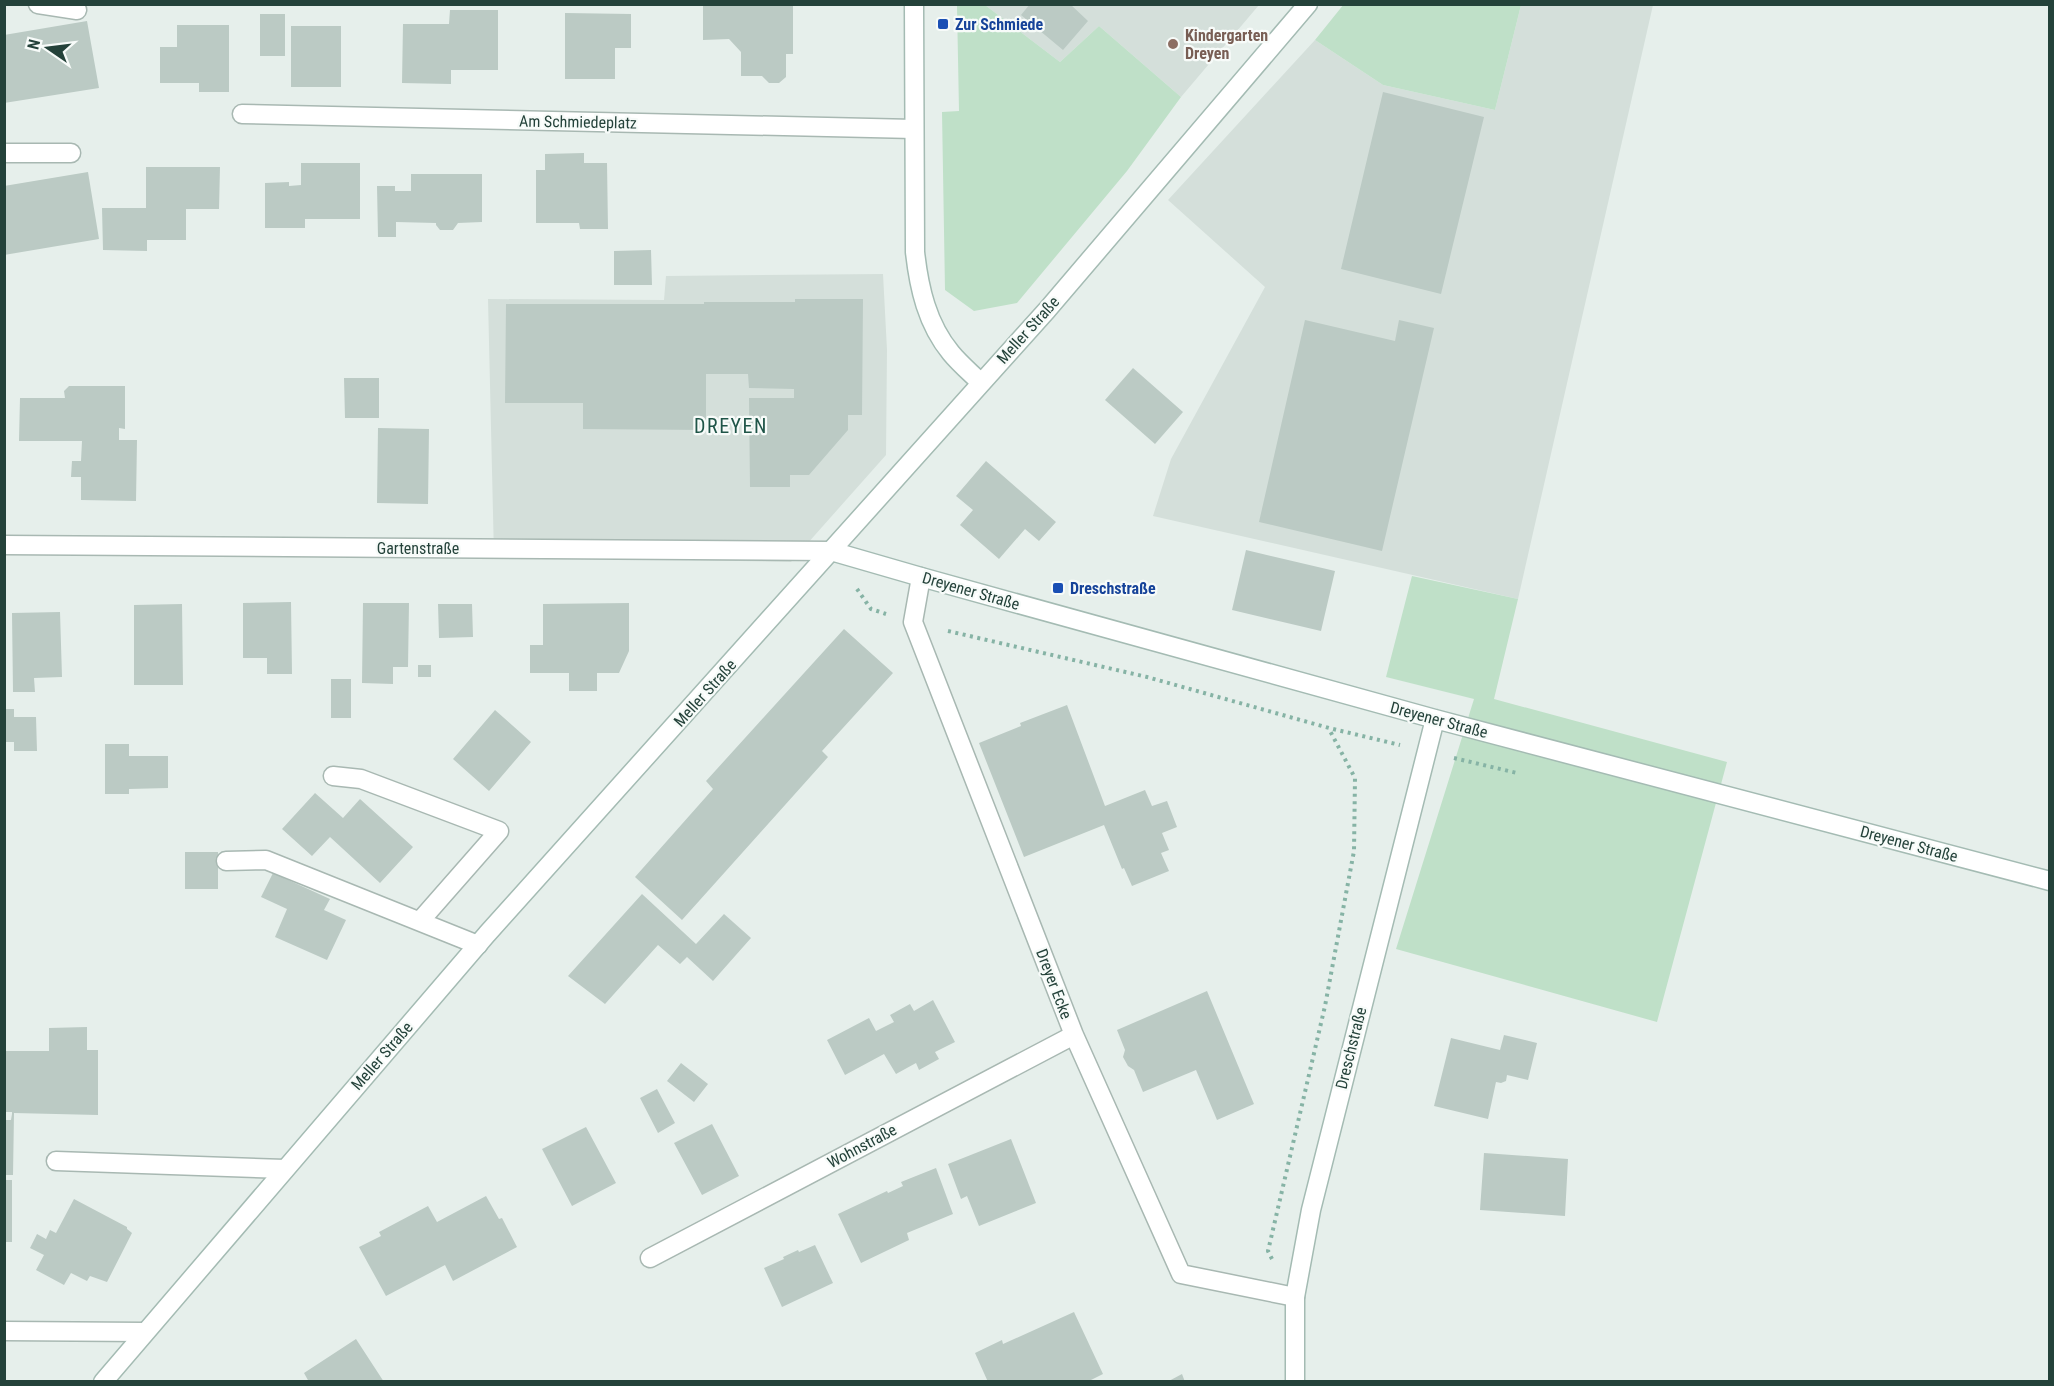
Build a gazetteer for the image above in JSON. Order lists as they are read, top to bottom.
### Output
{
  "streets": {
    "street": [
      "Am Schmiedeplatz",
      "Meller Straße",
      "Gartenstraße",
      "Dreyener Straße",
      "Dreyer Ecke",
      "Dreschstraße",
      "Wohnstraße"
    ]
  },
  "crossings": [
    ["Meller Straße", "Gartenstraße"],
    ["Meller Straße", "Dreyener Straße"],
    ["Gartenstraße", "Dreyener Straße"],
    ["Dreyener Straße", "Dreyer Ecke"],
    ["Dreyener Straße", "Dreschstraße"],
    ["Dreyer Ecke", "Dreschstraße"],
    ["Dreyer Ecke", "Wohnstraße"]
  ],
  "districts": ["DREYEN"],
  "places": {
    "transit": ["Zur Schmiede", "Dreschstraße"],
    "other": ["Kindergarten Dreyen"]
  },
  "north": "left"
}
